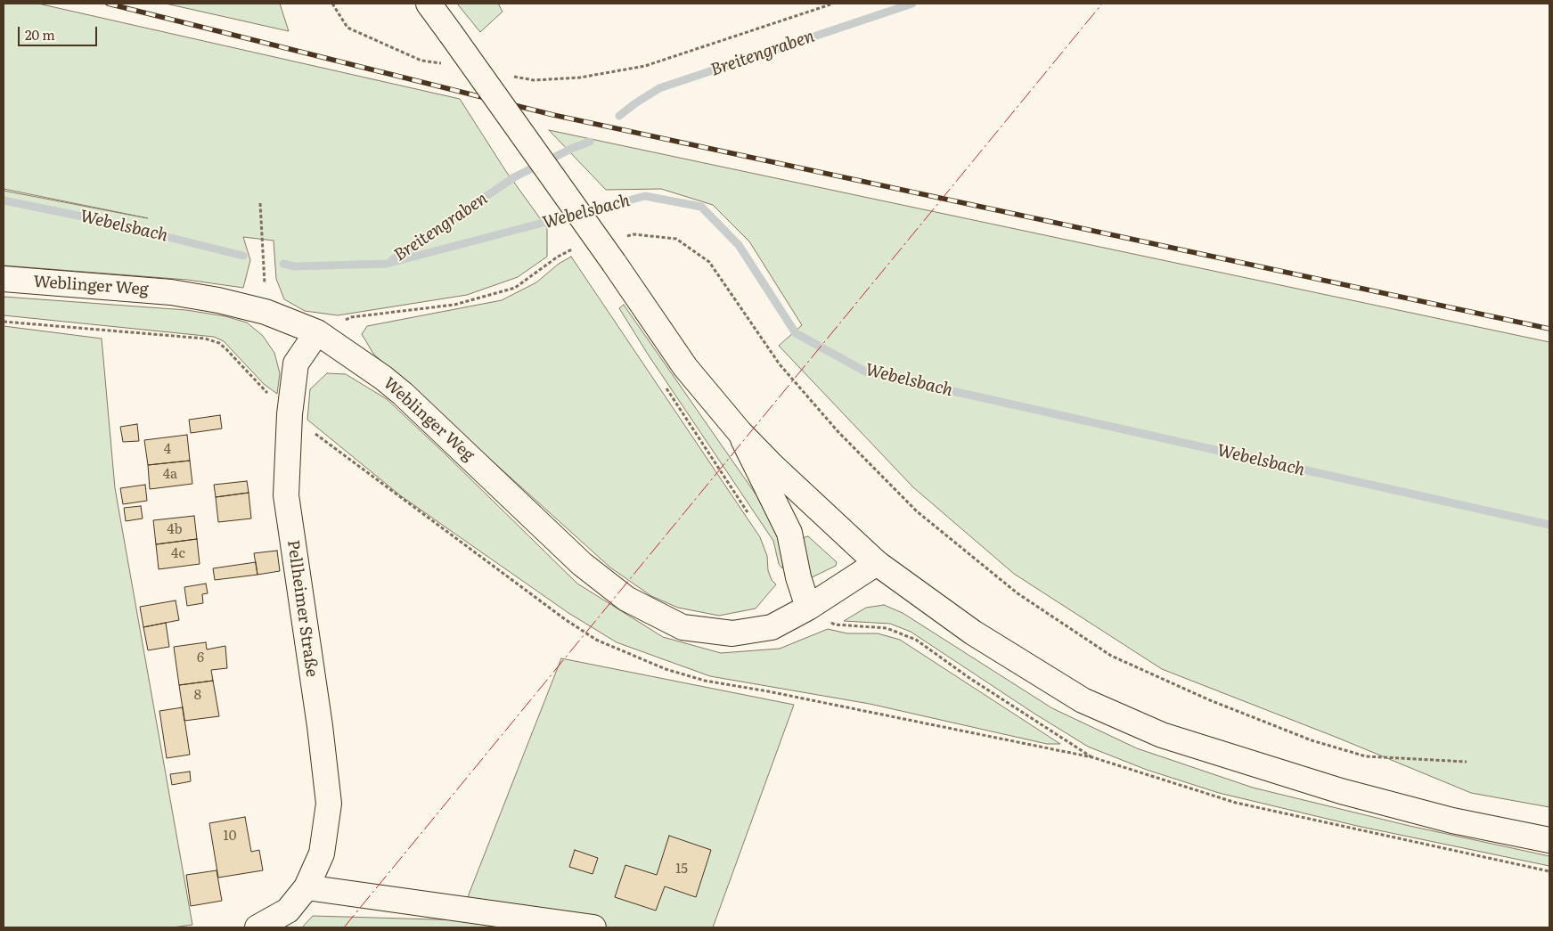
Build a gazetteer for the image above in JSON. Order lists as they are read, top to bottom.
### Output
{
  "streets": {
    "street": ["Weblinger Weg", "Pellheimer Straße"]
  },
  "crossings": [
    ["Weblinger Weg", "Pellheimer Straße"]
  ],
  "water": ["Breitengraben", "Webelsbach"],
  "house_numbers": [
    "4",
    "4a",
    "4b",
    "4c",
    "6",
    "8",
    "10",
    "15"
  ],
  "scale_bar": "20 m"
}
